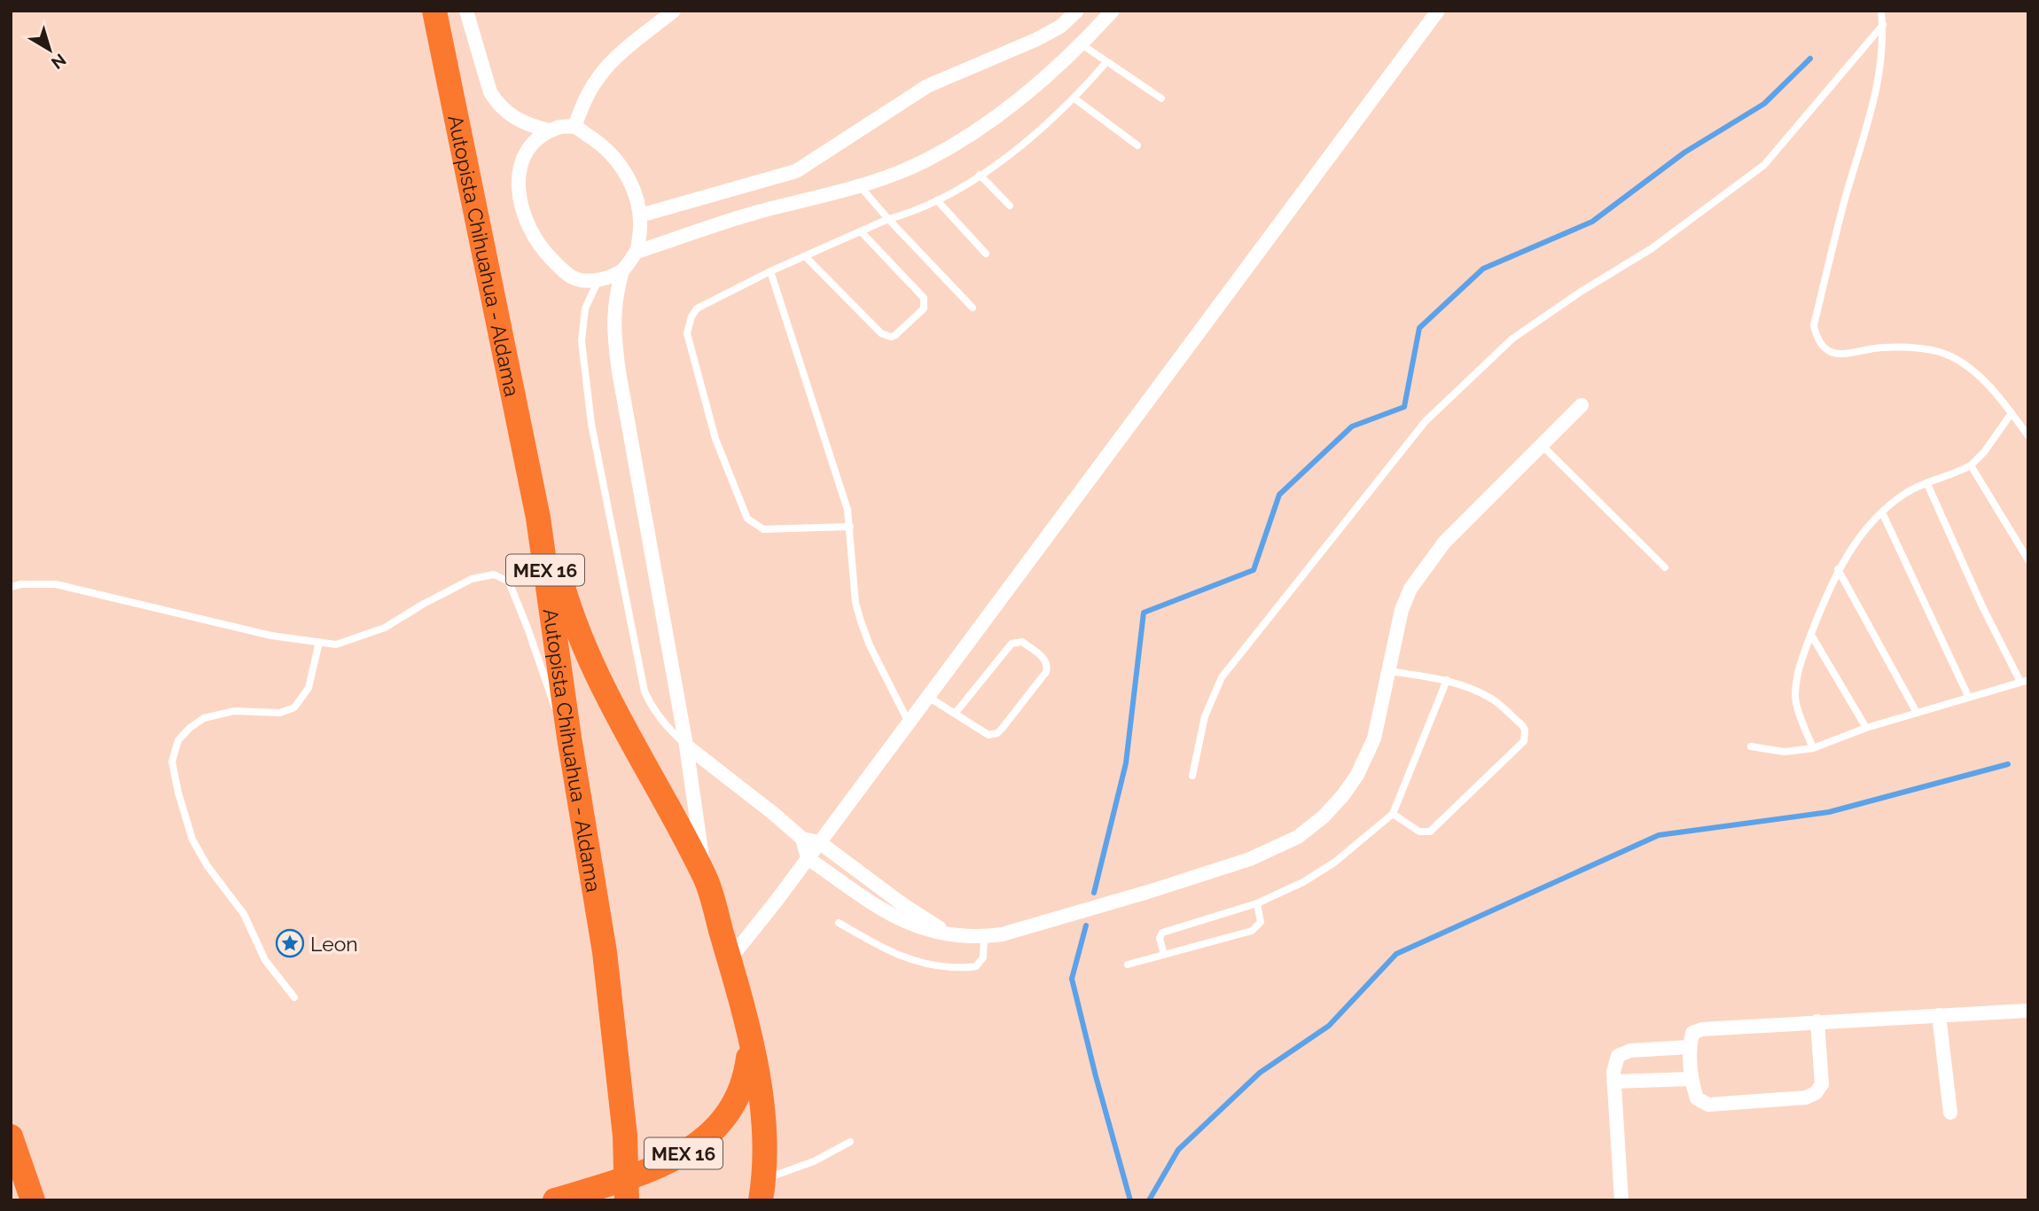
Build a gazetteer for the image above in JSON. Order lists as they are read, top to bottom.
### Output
{
  "streets": {
    "highway": ["Autopista Chihuahua - Aldama", "MEX 16"]
  },
  "places": {
    "place": ["Leon"]
  },
  "north": "bottom right"
}
